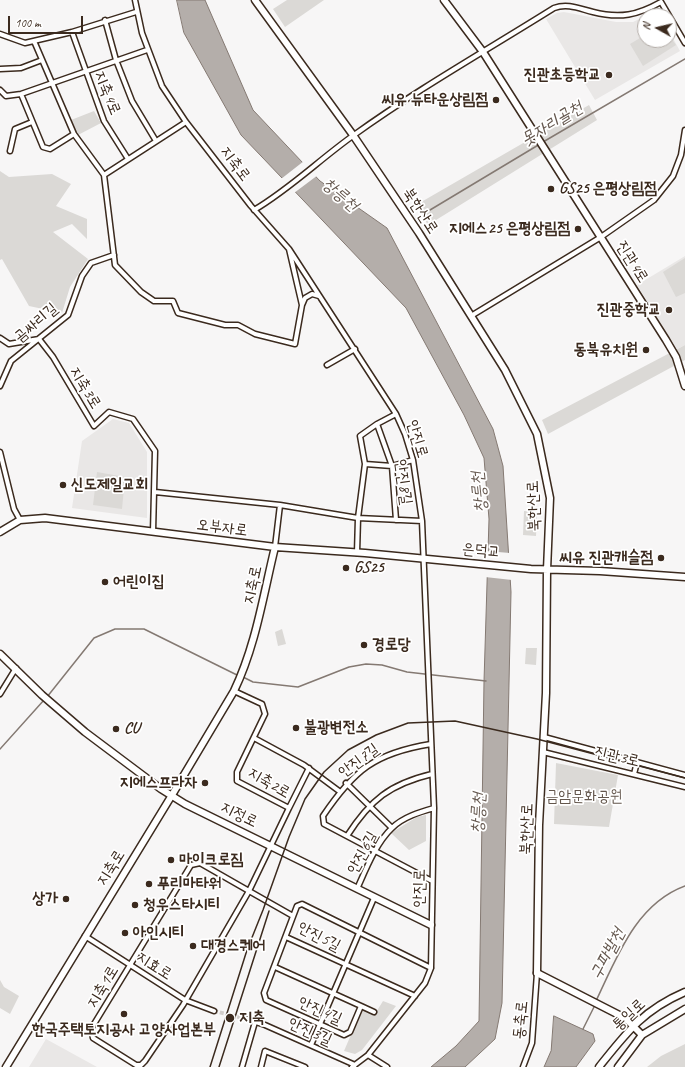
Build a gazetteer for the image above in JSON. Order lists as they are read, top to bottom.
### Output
{
  "streets": {
    "main road": [
      "지축로",
      "북한산로",
      "진관4로",
      "오부자로",
      "은덕교",
      "지정로",
      "통일로"
    ],
    "street": [
      "지축4로",
      "곰싸리길",
      "지축3로",
      "안진로",
      "안진8길",
      "진관3로",
      "안진7길",
      "지축2로",
      "안진6길",
      "안진5길",
      "지효로",
      "지축1로",
      "안진4길",
      "동축로",
      "안진3길"
    ]
  },
  "crossings": [
    ["지축로", "곰싸리길"],
    ["지축로", "안진로"],
    ["지축로", "안진8길"],
    ["지축로", "오부자로"],
    ["지축로", "지축2로"],
    ["지축로", "지정로"],
    ["지축로", "지효로"],
    ["북한산로", "은덕교"],
    ["북한산로", "진관3로"],
    ["북한산로", "동축로"],
    ["곰싸리길", "지축3로"],
    ["지축3로", "오부자로"],
    ["안진로", "안진8길"],
    ["안진로", "오부자로"],
    ["안진로", "안진7길"],
    ["안진로", "지정로"],
    ["안진로", "안진6길"],
    ["안진로", "안진5길"],
    ["안진로", "안진3길"],
    ["오부자로", "은덕교"],
    ["안진7길", "안진6길"],
    ["지축2로", "지정로"],
    ["지축2로", "지축1로"],
    ["지정로", "안진6길"],
    ["지정로", "지축1로"],
    ["지효로", "지축1로"]
  ],
  "water": ["못자리골천", "창릉천", "구파발천"],
  "parks": ["금암문화공원"],
  "places": [
    "진관초등학교",
    "씨유 뉴타운상림점",
    "GS25 은평상림점",
    "지에스25 은평상림점",
    "진관중학교",
    "동북유치원",
    "신도제일교회",
    "씨유 진관캐슬점",
    "GS25",
    "어린이집",
    "경로당",
    "불광변전소",
    "CU",
    "지에스프라자",
    "마이크로짐",
    "푸리마타워",
    "상가",
    "청우스타시티",
    "아인시티",
    "대경스퀘어",
    "한국주택토지공사 고양사업본부",
    "지축"
  ],
  "scale_bar": "100 m",
  "north": "left"
}
